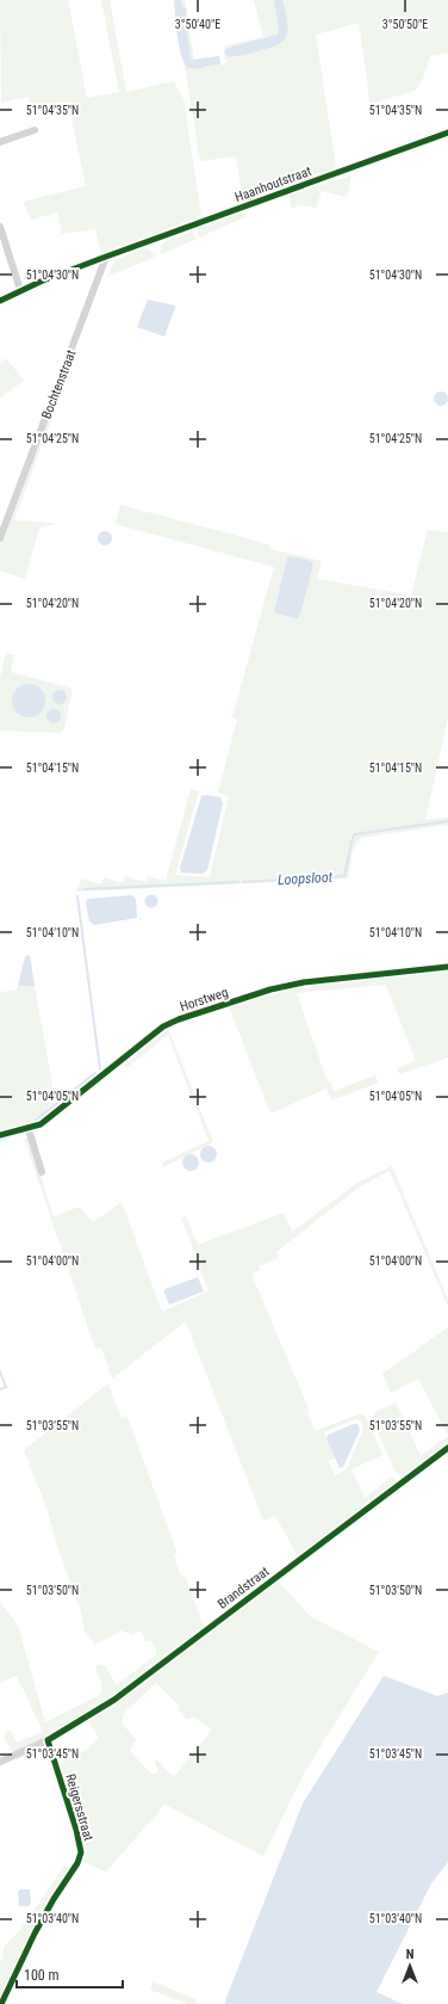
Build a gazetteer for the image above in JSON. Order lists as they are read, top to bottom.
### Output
{
  "streets": {
    "street": [
      "Haanhoutstraat",
      "Bochtenstraat",
      "Horstweg",
      "Brandstraat",
      "Reigersstraat"
    ]
  },
  "crossings": [
    ["Haanhoutstraat", "Bochtenstraat"],
    ["Brandstraat", "Reigersstraat"]
  ],
  "water": ["Loopsloot"],
  "scale_bar": "100 m",
  "north": "top",
  "coordinates": [
    "3°50'40\"E",
    "3°50'50\"E",
    "51°04'35\"N",
    "51°04'30\"N",
    "51°04'25\"N",
    "51°04'20\"N",
    "51°04'15\"N",
    "51°04'10\"N",
    "51°04'05\"N",
    "51°04'00\"N",
    "51°03'55\"N",
    "51°03'50\"N",
    "51°03'45\"N",
    "51°03'40\"N"
  ]
}
